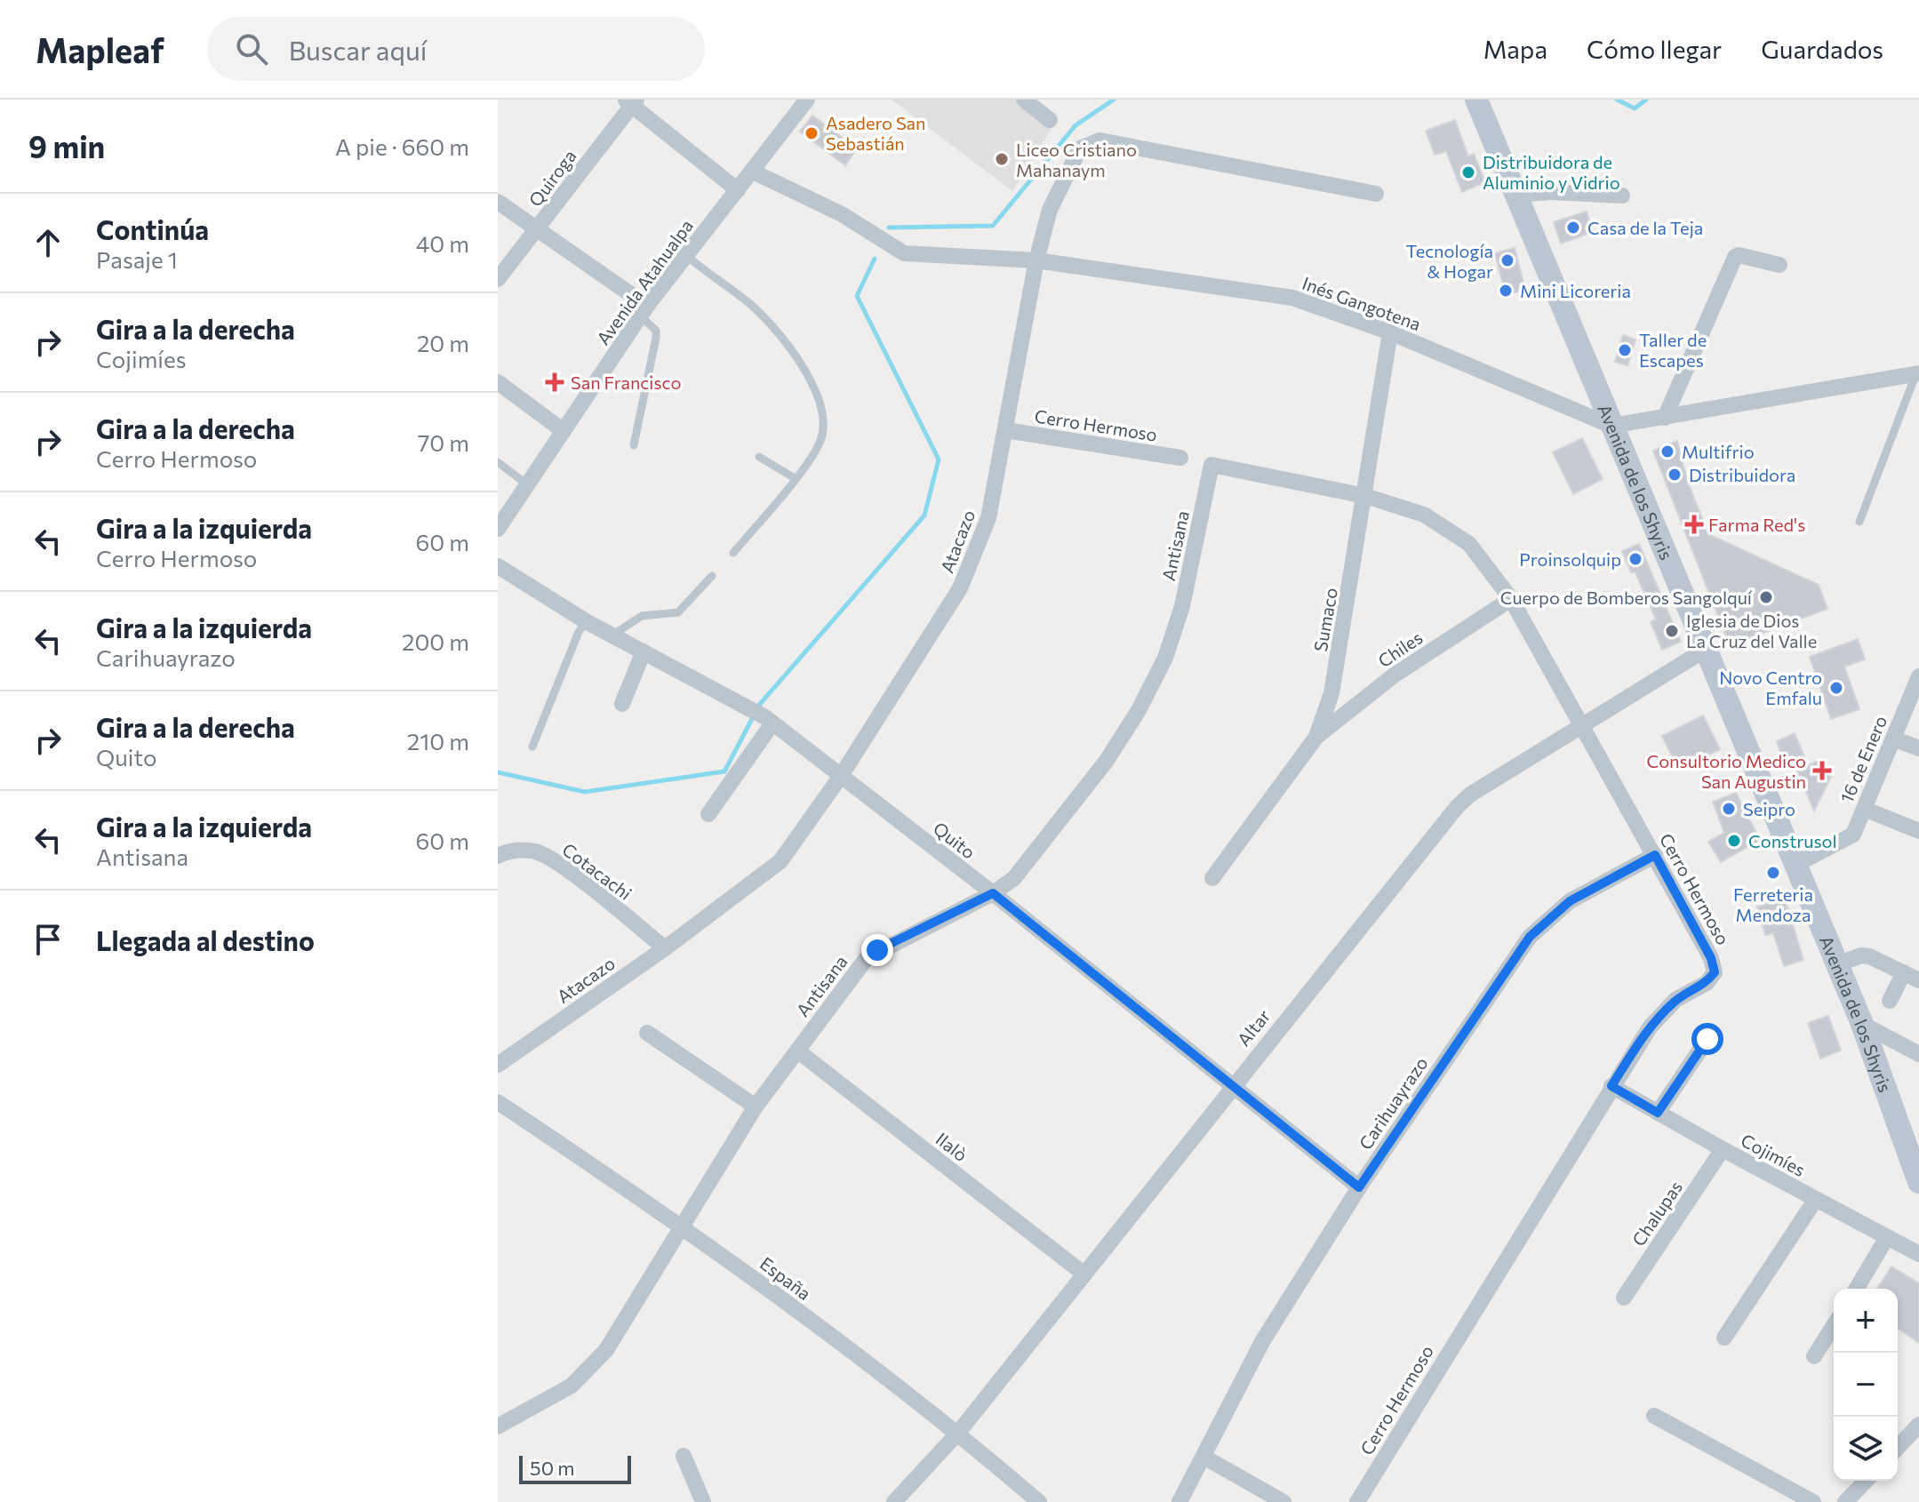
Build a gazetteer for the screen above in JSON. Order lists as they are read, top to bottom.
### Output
{
  "streets": {
    "main road": ["Avenida de los Shyris"],
    "street": [
      "Quiroga",
      "Avenida Atahualpa",
      "Inés Gangotena",
      "Cerro Hermoso",
      "Atacazo",
      "Antisana",
      "Sumaco",
      "Chiles",
      "16 de Enero",
      "Quito",
      "Cotacachi",
      "Altar",
      "Carihuayrazo",
      "Ilalò",
      "Cojimíes",
      "Chalupas",
      "España"
    ]
  },
  "crossings": [
    ["Avenida Atahualpa", "Inés Gangotena"],
    ["Inés Gangotena", "Avenida de los Shyris"],
    ["Inés Gangotena", "Atacazo"],
    ["Inés Gangotena", "Sumaco"],
    ["Cerro Hermoso", "Atacazo"],
    ["Cerro Hermoso", "Antisana"],
    ["Cerro Hermoso", "Sumaco"],
    ["Cerro Hermoso", "Chiles"],
    ["Cerro Hermoso", "Altar"],
    ["Cerro Hermoso", "Carihuayrazo"],
    ["Cerro Hermoso", "Cojimíes"],
    ["Avenida de los Shyris", "16 de Enero"],
    ["Avenida de los Shyris", "Altar"],
    ["Atacazo", "Quito"],
    ["Atacazo", "Cotacachi"],
    ["Antisana", "Quito"],
    ["Antisana", "Ilalò"],
    ["Antisana", "España"],
    ["Sumaco", "Chiles"],
    ["Quito", "Altar"],
    ["Quito", "Carihuayrazo"],
    ["Altar", "Ilalò"],
    ["Altar", "España"],
    ["Cojimíes", "Chalupas"]
  ],
  "places": {
    "other": [
      "Asadero San Sebastián",
      "Liceo Cristiano Mahanaym",
      "Distribuidora de Aluminio y Vidrio",
      "Casa de la Teja",
      "Tecnología & Hogar",
      "Mini Licoreria",
      "Taller de Escapes",
      "Multifrio",
      "Distribuidora",
      "Proinsolquip",
      "Cuerpo de Bomberos Sangolquí",
      "Iglesia de Dios La Cruz del Valle",
      "Novo Centro Emfalu",
      "Seipro",
      "Construsol",
      "Ferreteria Mendoza"
    ],
    "health": ["San Francisco", "Farma Red's", "Consultorio Medico San Augustin"]
  },
  "scale_bar": "50 m",
  "page": {
    "header": "Mapleaf",
    "search": "Buscar aquí",
    "nav": ["Mapa", "Cómo llegar", "Guardados"],
    "heading": ["9 min", "A pie · 660 m"],
    "list": [
      ["Continúa", "Pasaje 1", "40 m"],
      ["Gira a la derecha", "Cojimíes", "20 m"],
      ["Gira a la derecha", "Cerro Hermoso", "70 m"],
      ["Gira a la izquierda", "Cerro Hermoso", "60 m"],
      ["Gira a la izquierda", "Carihuayrazo", "200 m"],
      ["Gira a la derecha", "Quito", "210 m"],
      ["Gira a la izquierda", "Antisana", "60 m"],
      "Llegada al destino"
    ],
    "map_buttons": ["+", "−"],
    "scale": "50 m"
  }
}
